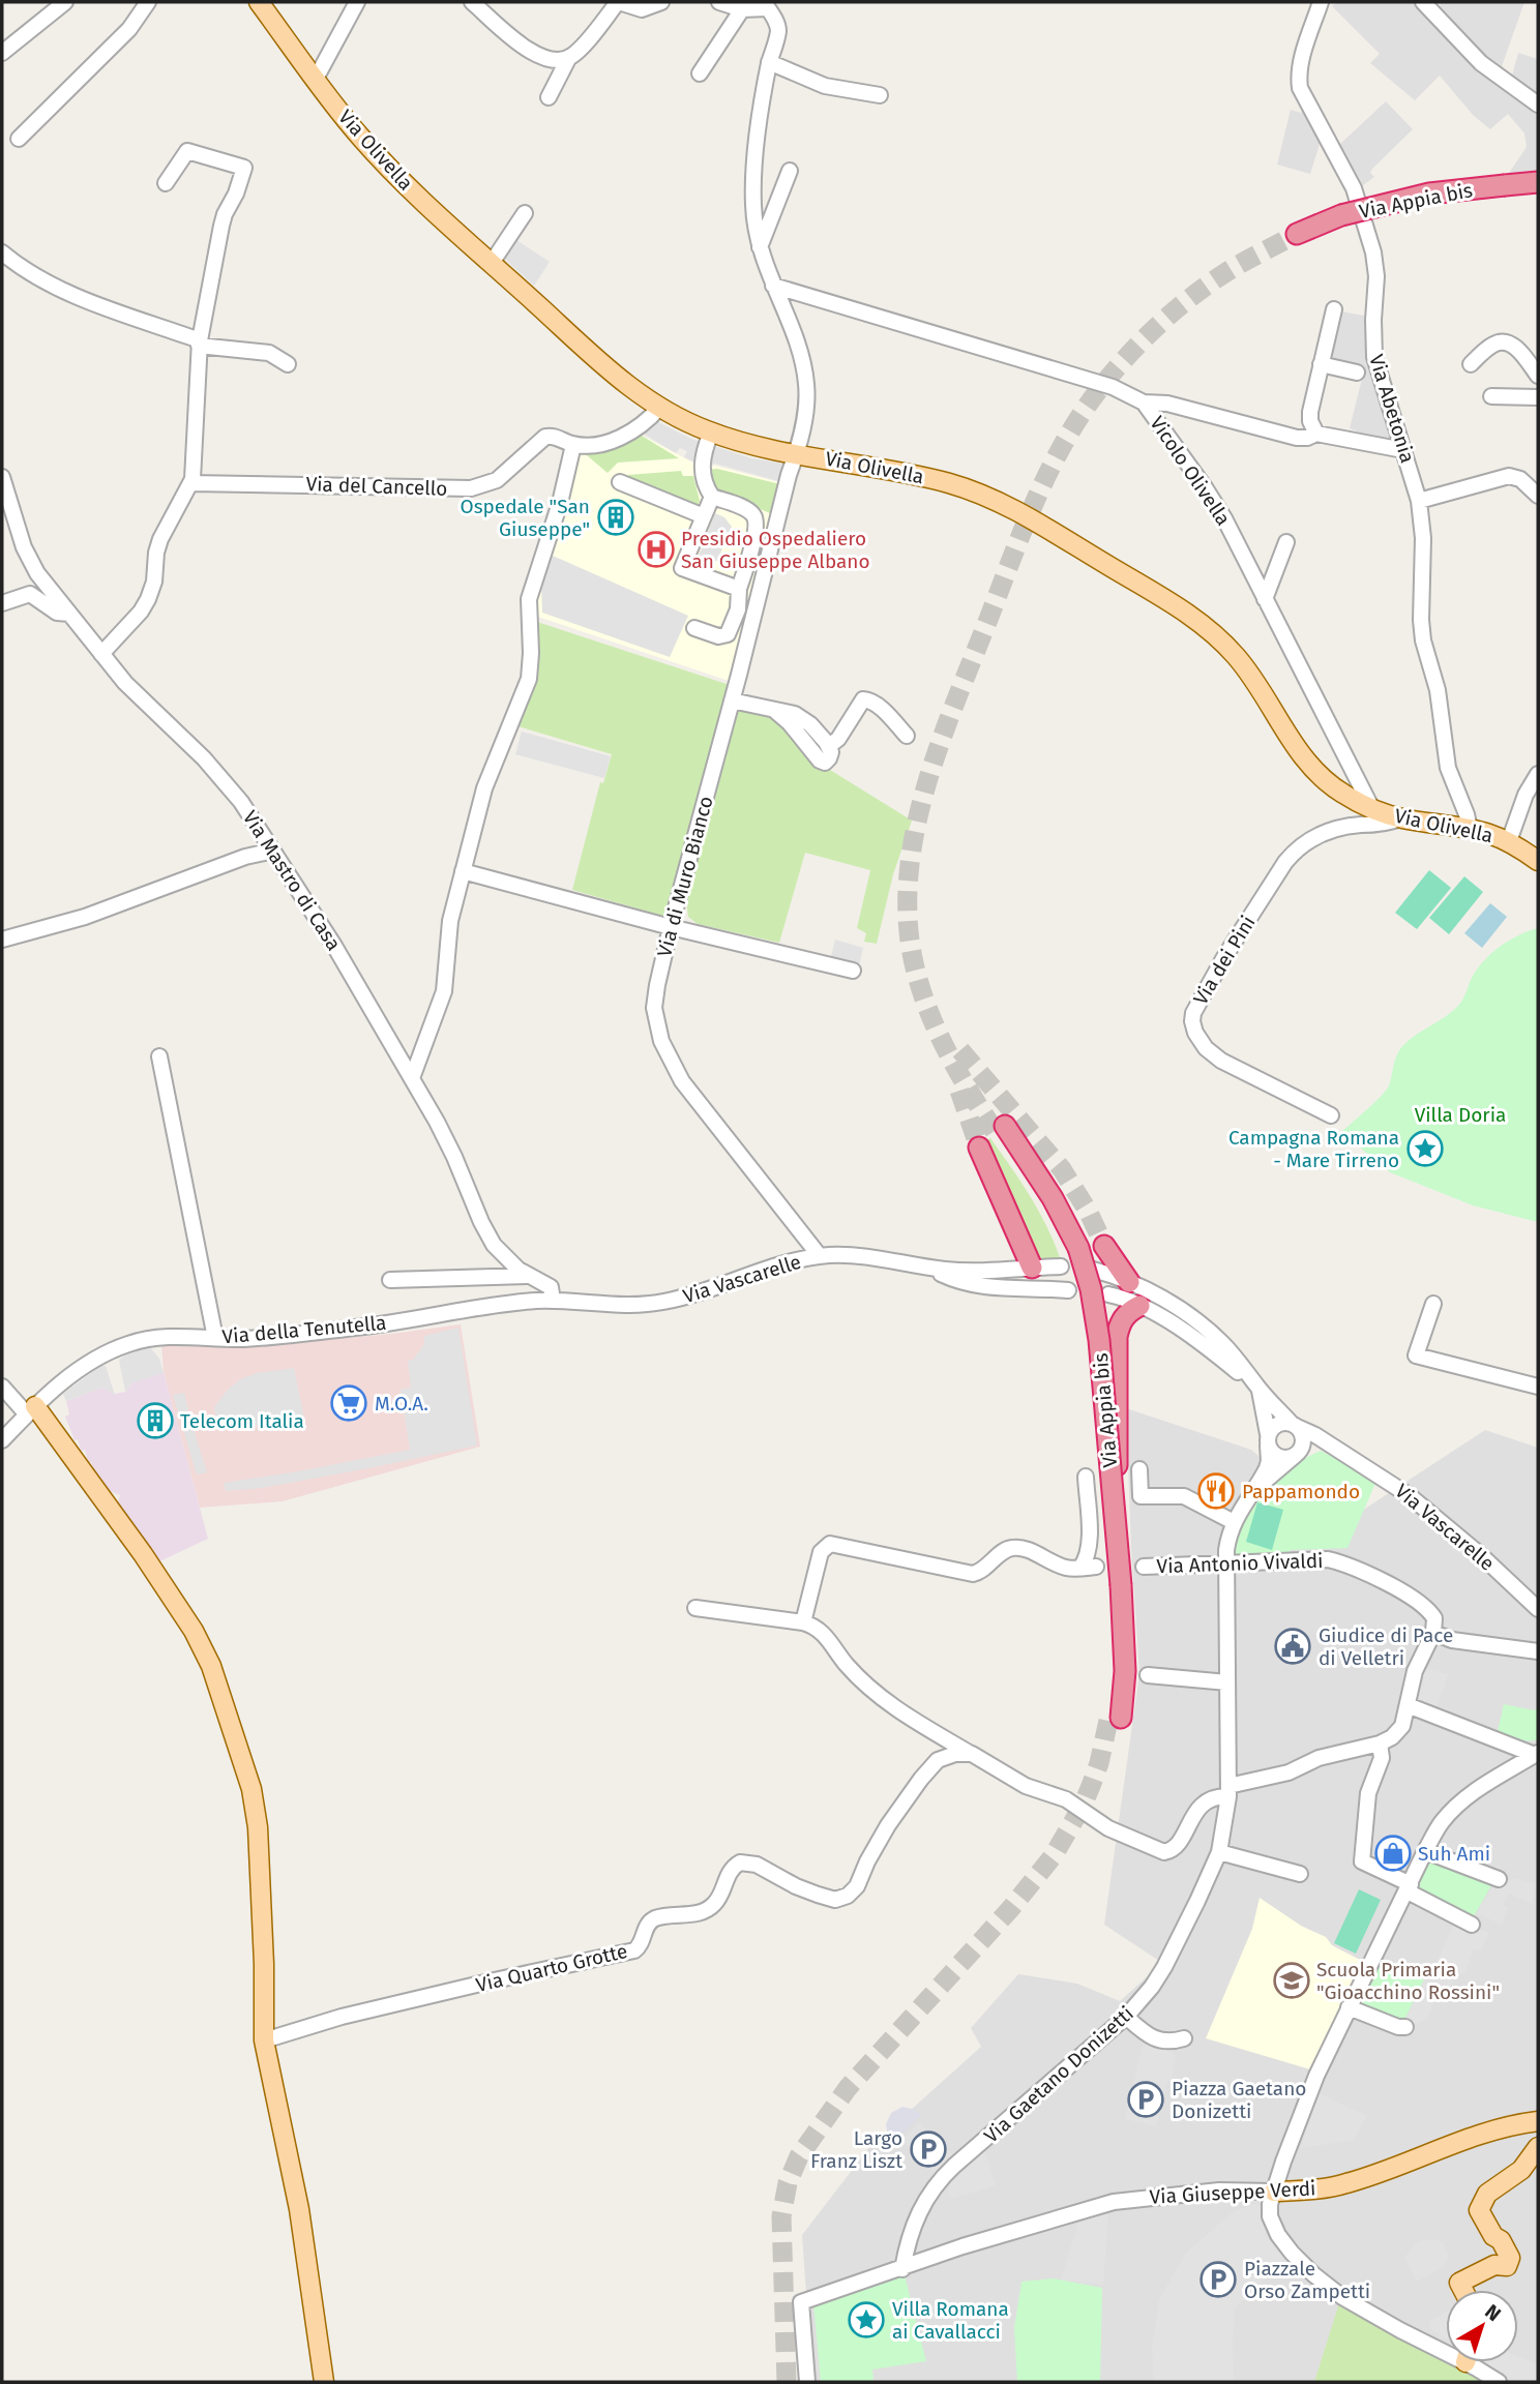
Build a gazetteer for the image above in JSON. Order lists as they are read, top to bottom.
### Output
{
  "streets": {
    "highway": ["Via Appia bis"],
    "main road": ["Via Olivella", "Via Giuseppe Verdi"],
    "street": [
      "Via Abetonia",
      "Vicolo Olivella",
      "Via del Cancello",
      "Via di Muro Bianco",
      "Via Mastro di Casa",
      "Via dei Pini",
      "Via Vascarelle",
      "Via della Tenutella",
      "Via Antonio Vivaldi",
      "Via Quarto Grotte",
      "Via Gaetano Donizetti"
    ]
  },
  "crossings": [
    ["Via Olivella", "Via Abetonia"],
    ["Via Olivella", "Vicolo Olivella"],
    ["Via Olivella", "Via del Cancello"],
    ["Via Olivella", "Via di Muro Bianco"],
    ["Via Olivella", "Via dei Pini"],
    ["Via Appia bis", "Via Vascarelle"],
    ["Vicolo Olivella", "Via di Muro Bianco"],
    ["Via di Muro Bianco", "Via Vascarelle"],
    ["Via Mastro di Casa", "Via Vascarelle"],
    ["Via Mastro di Casa", "Via della Tenutella"],
    ["Via Vascarelle", "Via della Tenutella"],
    ["Via Vascarelle", "Via Gaetano Donizetti"],
    ["Via Antonio Vivaldi", "Via Gaetano Donizetti"],
    ["Via Gaetano Donizetti", "Via Giuseppe Verdi"]
  ],
  "parks": ["Villa Doria"],
  "places": {
    "building": ["Ospedale \"San Giuseppe\"", "Telecom Italia"],
    "hospital": ["Presidio Ospedaliero San Giuseppe Albano"],
    "place": ["Campagna Romana - Mare Tirreno", "Villa Romana ai Cavallacci"],
    "supermarket": ["M.O.A."],
    "restaurant": ["Pappamondo"],
    "public building": ["Giudice di Pace di Velletri"],
    "shop": ["Suh Ami"],
    "school or university": ["Scuola Primaria \"Gioacchino Rossini\""],
    "parking": ["Piazza Gaetano Donizetti", "Largo Franz Liszt", "Piazzale Orso Zampetti"]
  },
  "north": "top right"
}
